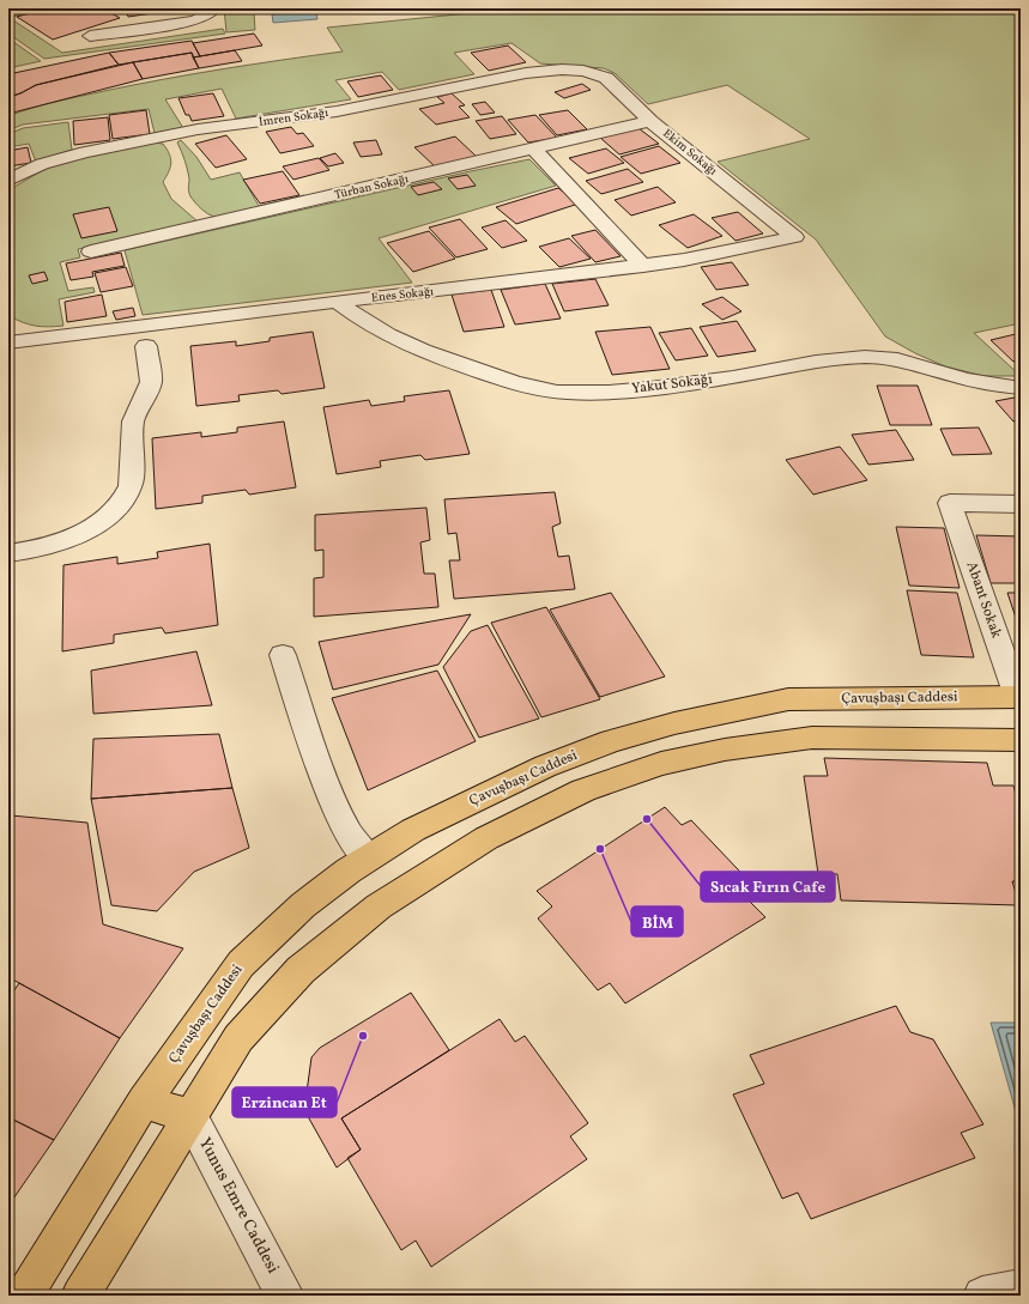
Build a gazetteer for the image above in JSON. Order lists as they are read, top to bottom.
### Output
{
  "streets": {
    "main road": ["Çavuşbaşı Caddesi"],
    "street": [
      "İmren Sokağı",
      "Ekim Sokağı",
      "Türban Sokağı",
      "Enes Sokağı",
      "Yakut Sokağı",
      "Abant Sokak",
      "Yunus Emre Caddesi"
    ]
  },
  "crossings": [
    ["İmren Sokağı", "Ekim Sokağı"],
    ["Ekim Sokağı", "Türban Sokağı"],
    ["Ekim Sokağı", "Enes Sokağı"],
    ["Enes Sokağı", "Yakut Sokağı"],
    ["Abant Sokak", "Çavuşbaşı Caddesi"]
  ],
  "places": ["Sıcak Fırın Cafe", "BİM", "Erzincan Et"]
}
